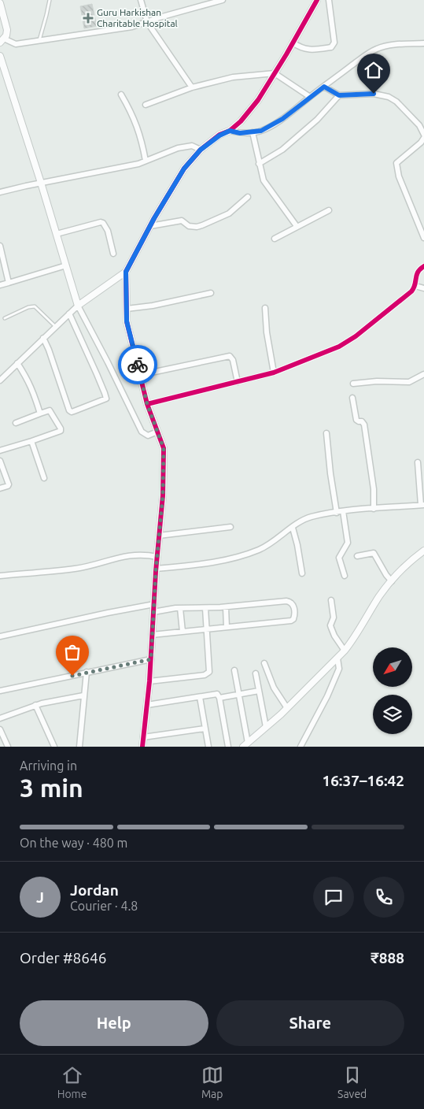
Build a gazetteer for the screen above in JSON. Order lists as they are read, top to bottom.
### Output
{
  "places": {
    "health": ["Guru Harkishan Charitable Hospital"]
  },
  "north": "bottom left",
  "page": {
    "heading": ["3 min", "Arriving in", "16:37–16:42"],
    "panel": [
      "Jordan",
      "Courier · 4.8",
      "Order #8646",
      "₹888"
    ],
    "bar": "On the way · 480 m",
    "round": "J",
    "buttons": ["Help", "Share"],
    "tabs": ["Home", "Map", "Saved"]
  }
}
